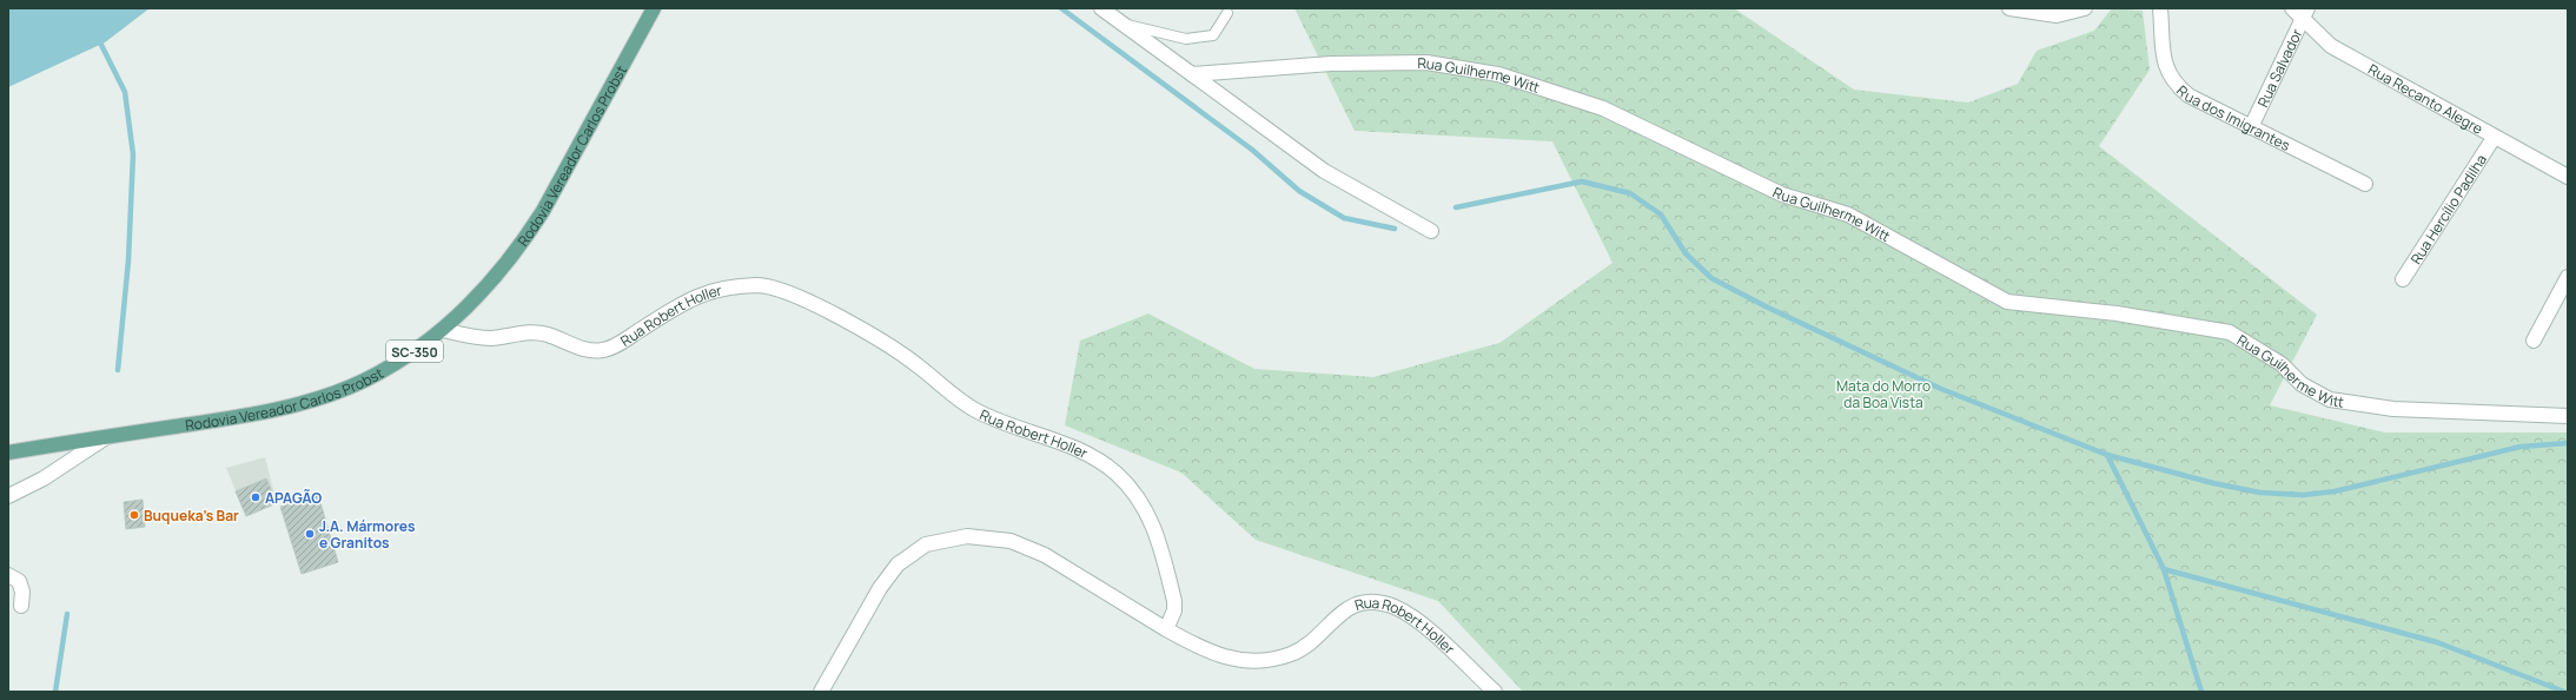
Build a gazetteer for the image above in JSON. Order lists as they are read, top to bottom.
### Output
{
  "streets": {
    "main road": ["Rodovia Vereador Carlos Probst", "SC-350"],
    "street": [
      "Rua Salvador",
      "Rua Guilherme Witt",
      "Rua Recanto Alegre",
      "Rua dos Imigrantes",
      "Rua Hercílio Padilha",
      "Rua Robert Holler"
    ]
  },
  "crossings": [
    ["Rua Salvador", "Rua Recanto Alegre"],
    ["Rua Salvador", "Rua dos Imigrantes"],
    ["Rua Recanto Alegre", "Rua Hercílio Padilha"],
    ["Rodovia Vereador Carlos Probst", "Rua Robert Holler"]
  ],
  "parks": ["Mata do Morro da Boa Vista"],
  "places": ["APAGÃO", "Buqueka's Bar", "J.A. Mármores e Granitos"]
}
